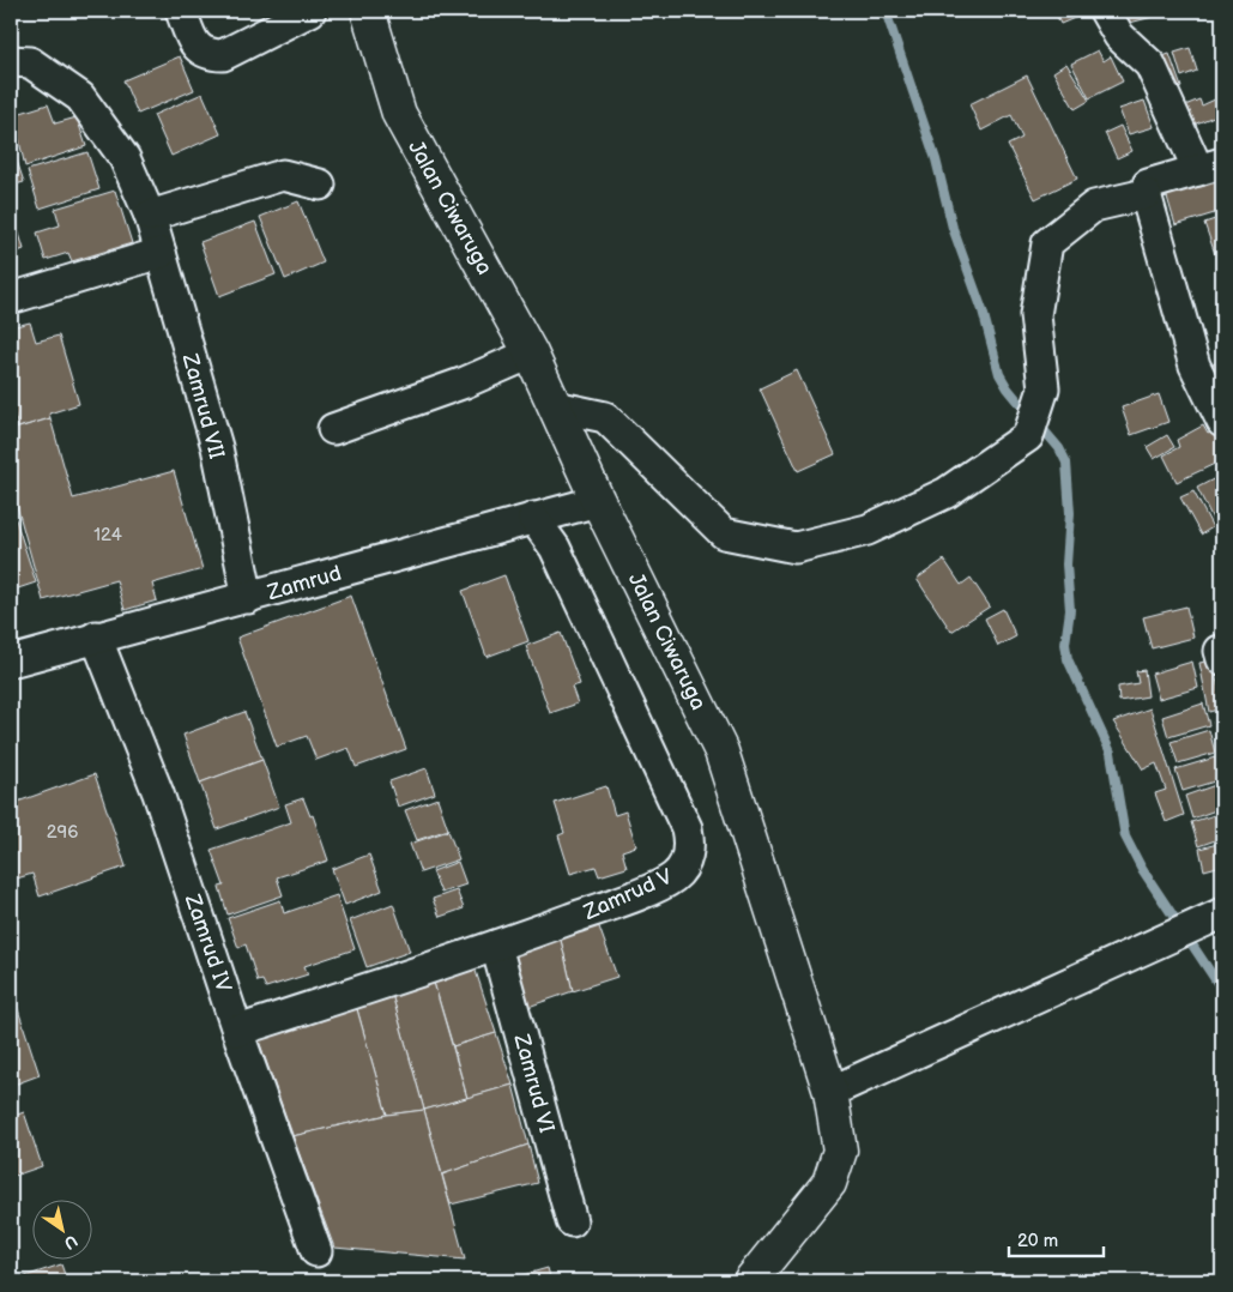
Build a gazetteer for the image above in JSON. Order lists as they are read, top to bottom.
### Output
{
  "streets": {
    "street": [
      "Jalan Ciwaruga",
      "Zamrud VII",
      "Zamrud",
      "Zamrud V",
      "Zamrud IV",
      "Zamrud VI"
    ]
  },
  "crossings": [
    ["Jalan Ciwaruga", "Zamrud"],
    ["Zamrud VII", "Zamrud"],
    ["Zamrud", "Zamrud V"],
    ["Zamrud", "Zamrud IV"],
    ["Zamrud V", "Zamrud IV"],
    ["Zamrud V", "Zamrud VI"]
  ],
  "house_numbers": ["124", "296"],
  "scale_bar": "20 m",
  "north": "bottom right"
}
